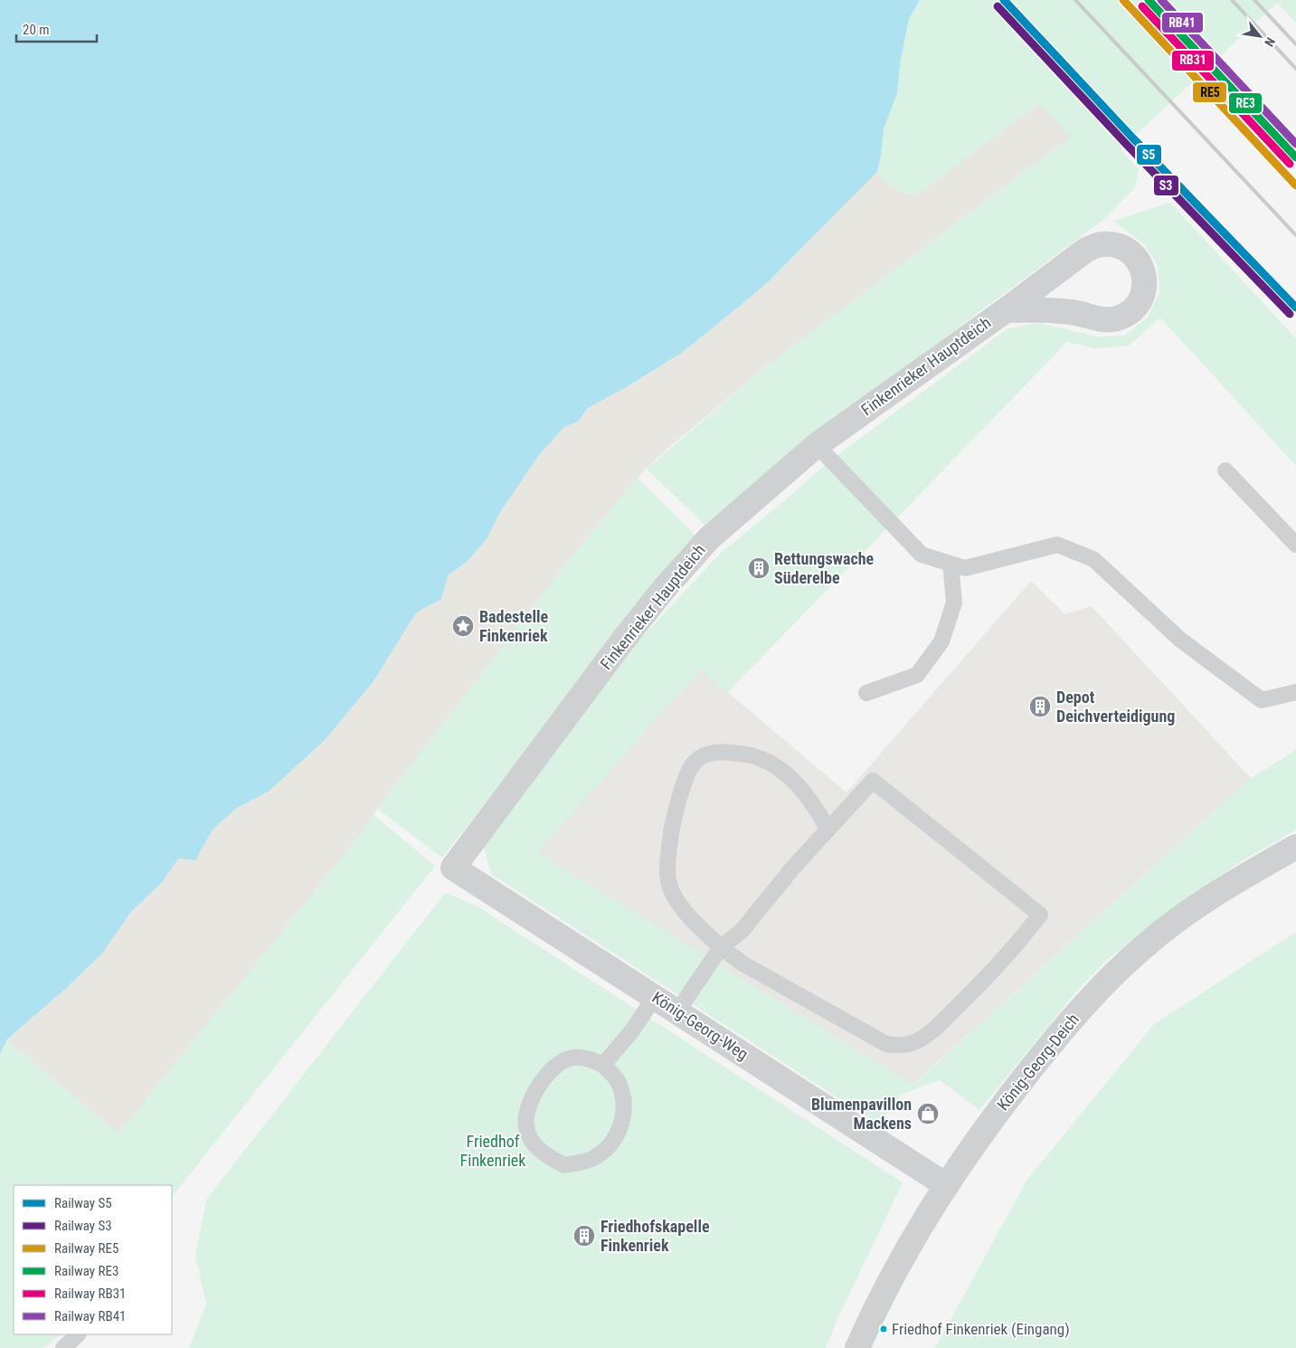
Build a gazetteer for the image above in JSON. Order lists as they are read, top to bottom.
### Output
{
  "streets": {
    "street": ["Finkenrieker Hauptdeich", "König-Georg-Weg", "König-Georg-Deich"]
  },
  "crossings": [
    ["Finkenrieker Hauptdeich", "König-Georg-Weg"],
    ["König-Georg-Weg", "König-Georg-Deich"]
  ],
  "parks": ["Friedhof Finkenriek"],
  "places": {
    "building": ["Rettungswache Süderelbe", "Depot Deichverteidigung", "Friedhofskapelle Finkenriek"],
    "place": ["Badestelle Finkenriek"],
    "shop": ["Blumenpavillon Mackens"],
    "other": ["Friedhof Finkenriek (Eingang)"]
  },
  "lines": [
    "rail line S5",
    "rail line RE5",
    "rail line RE3",
    "rail line RB41",
    "rail line S3",
    "rail line RB31"
  ],
  "legend": [
    "Railway S5",
    "Railway S3",
    "Railway RE5",
    "Railway RE3",
    "Railway RB31",
    "Railway RB41"
  ],
  "scale_bar": "20 m",
  "north": "bottom right"
}
